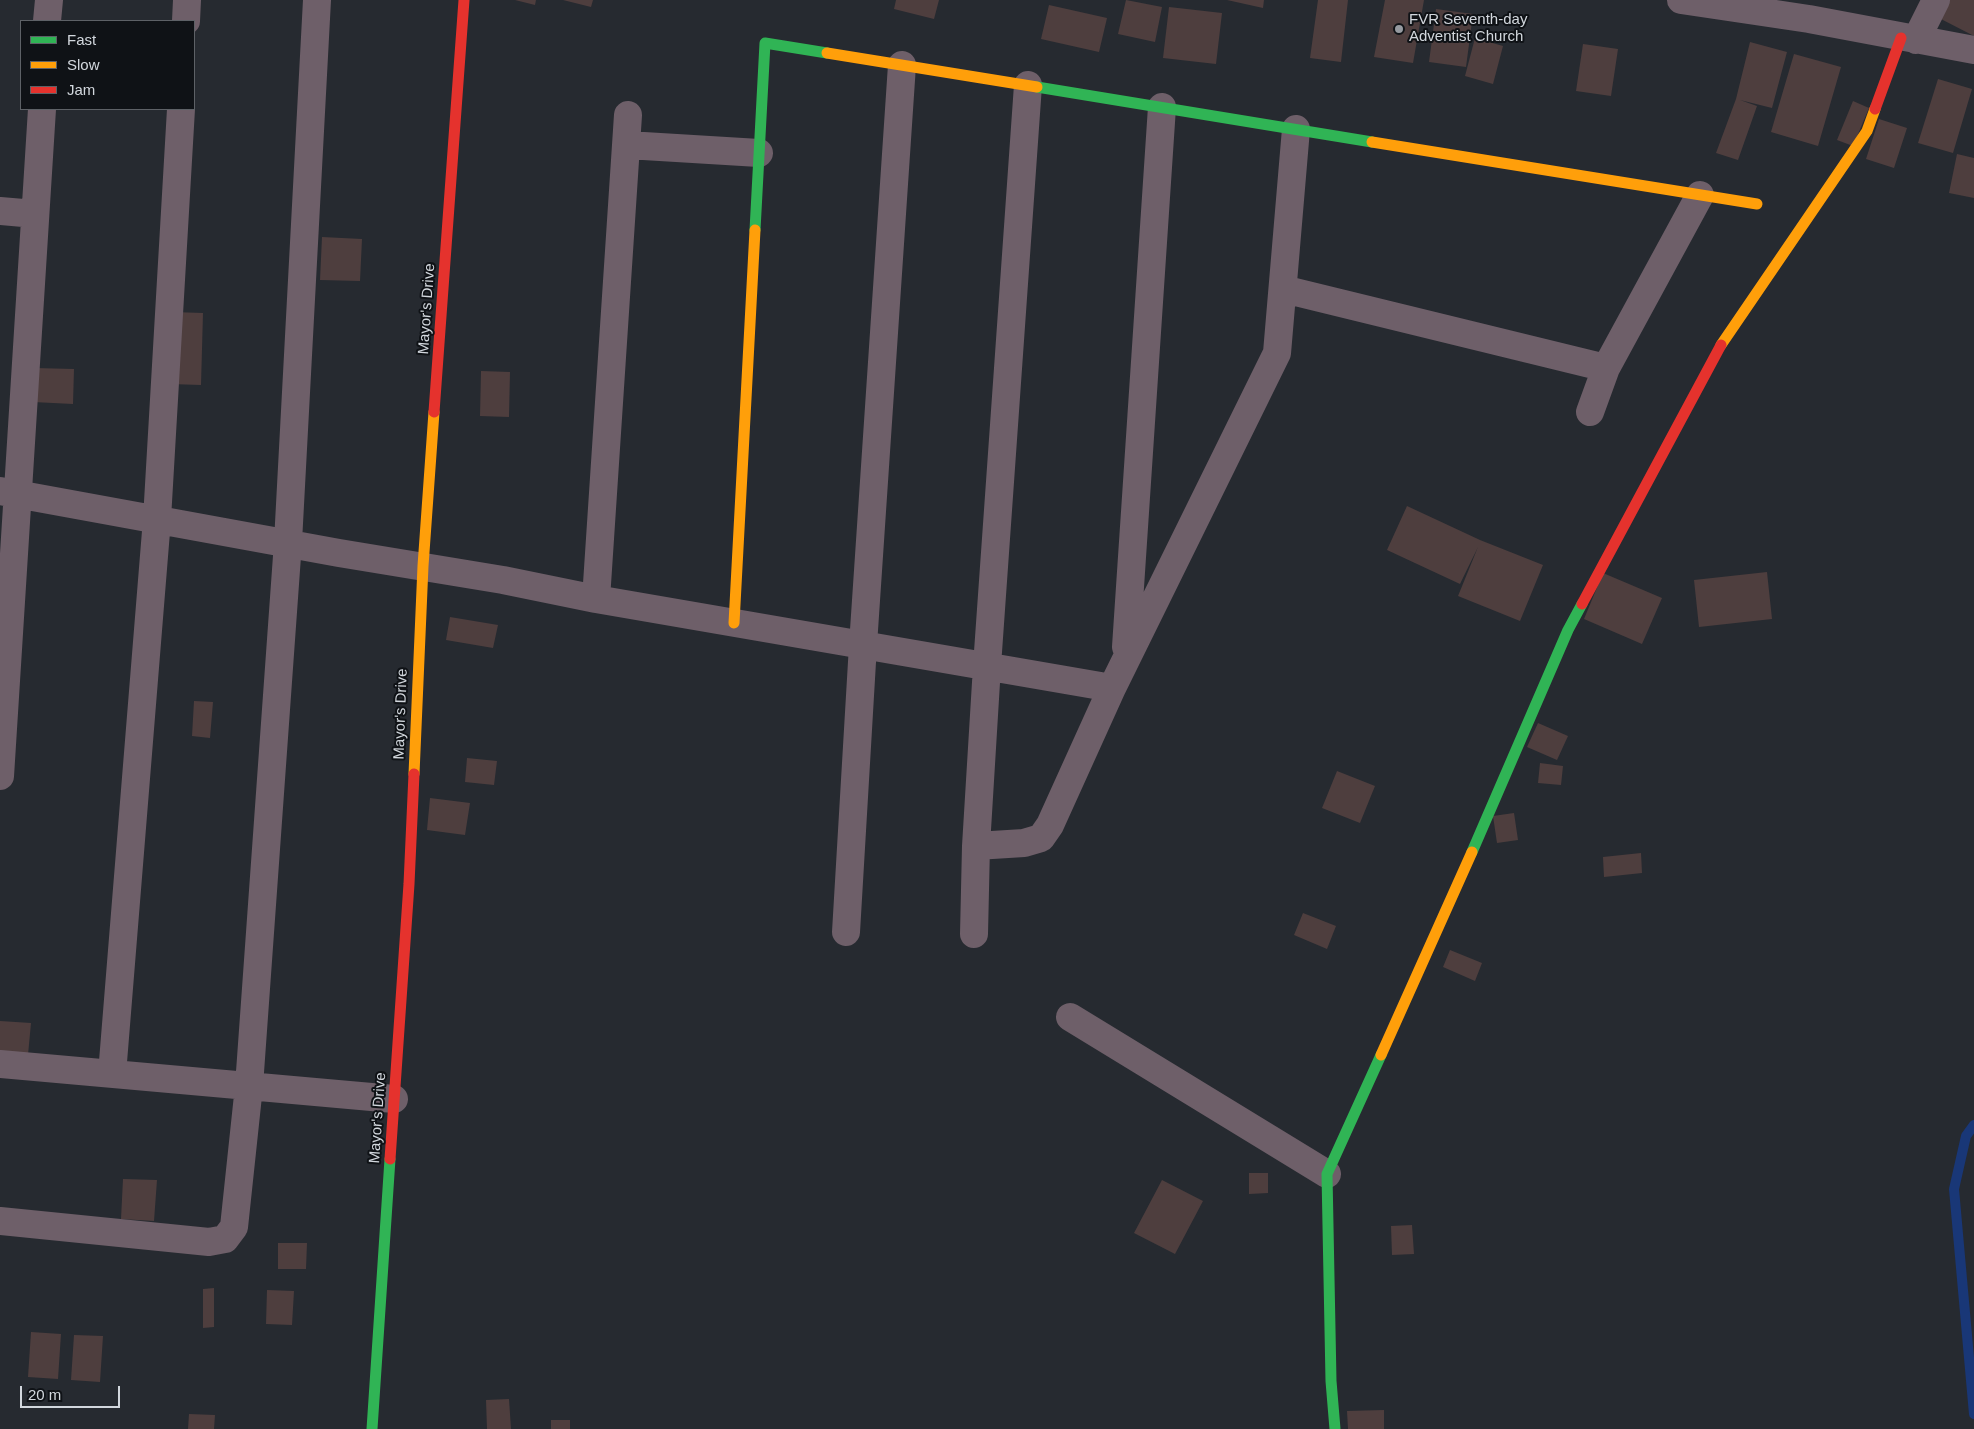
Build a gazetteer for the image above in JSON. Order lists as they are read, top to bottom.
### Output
{
  "streets": {
    "street": ["Mayor's Drive"]
  },
  "places": ["FVR Seventh-day Adventist Church"],
  "legend": ["Fast", "Slow", "Jam"],
  "scale_bar": "20 m"
}
